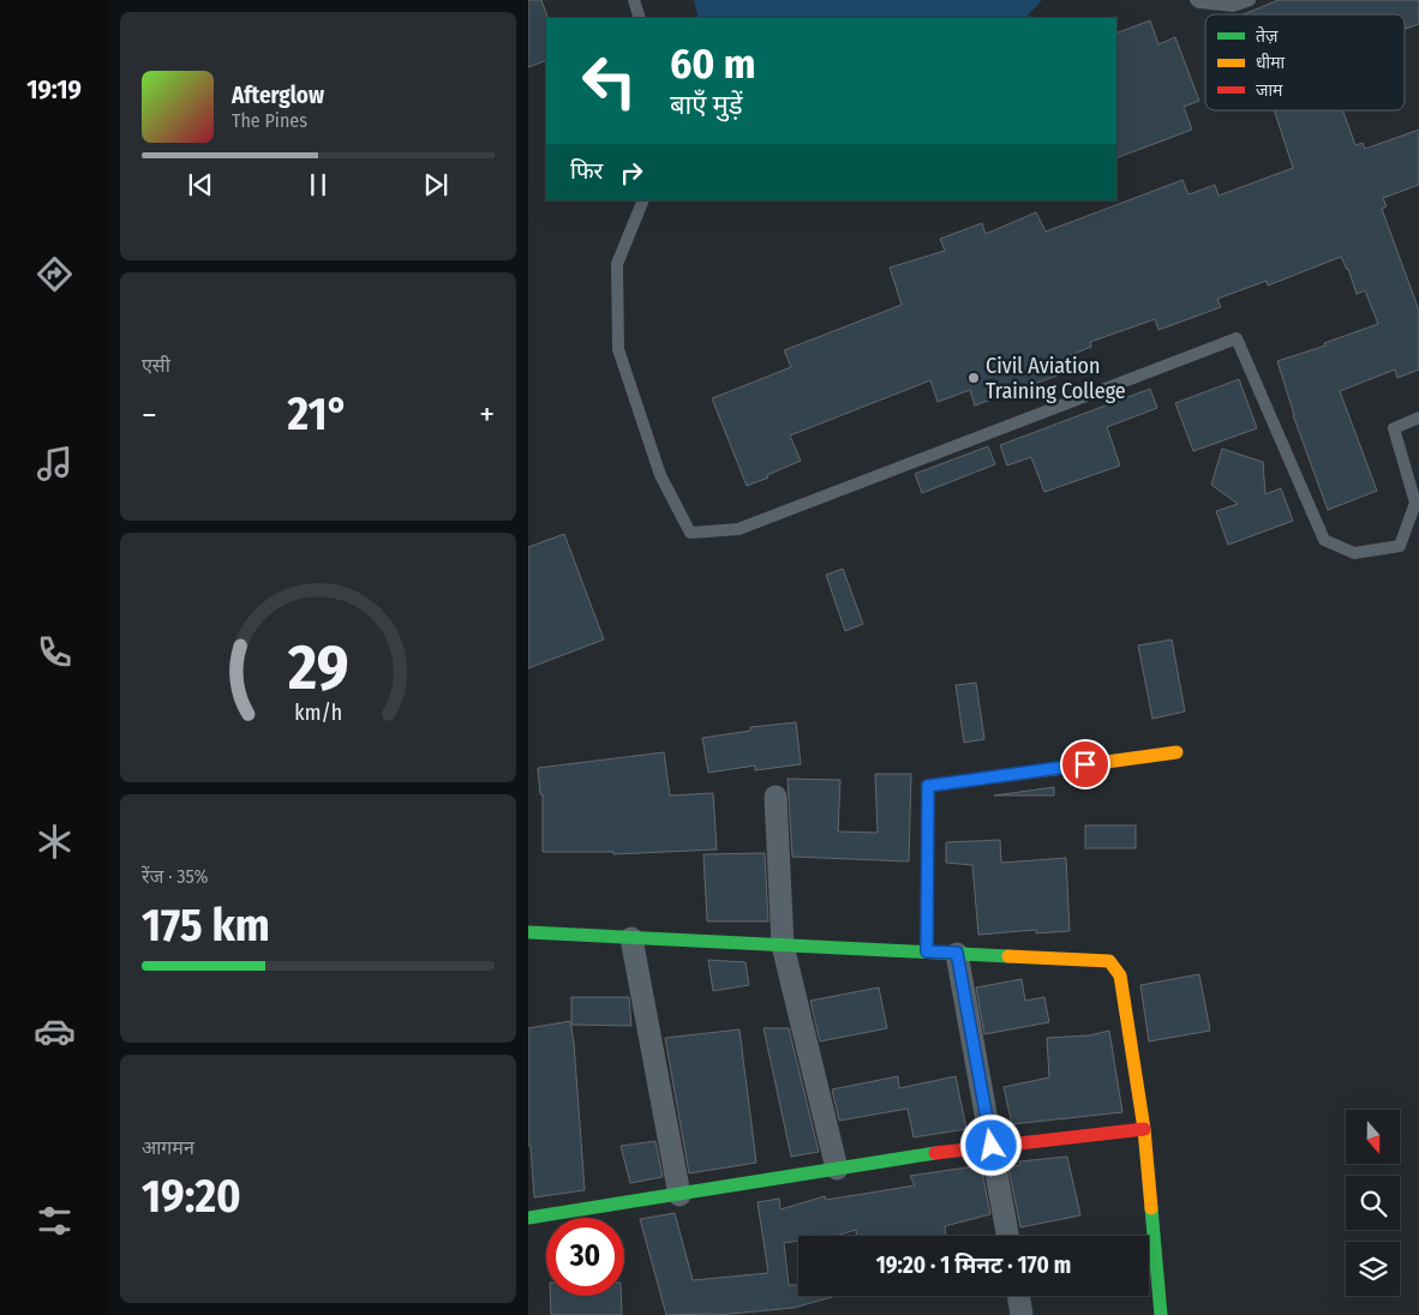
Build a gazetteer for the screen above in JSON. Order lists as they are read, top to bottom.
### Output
{
  "places": ["Civil Aviation Training College"],
  "legend": ["तेज़", "धीमा", "जाम"],
  "north": "bottom",
  "page": {
    "tabs": "19:19",
    "turn": ["60 m", "बाएँ मुड़ें"],
    "song": ["Afterglow", "The Pines"],
    "then": "फिर",
    "tile": [
      "एसी",
      ["रेंज · 35%", "175 km"],
      ["आगमन", "19:20"]
    ],
    "heat": ["−", "21°", "+"],
    "limit": "30",
    "trip": "19:20 · 1 मिनट · 170 m",
    "gauge": ["29", "km/h"]
  }
}
